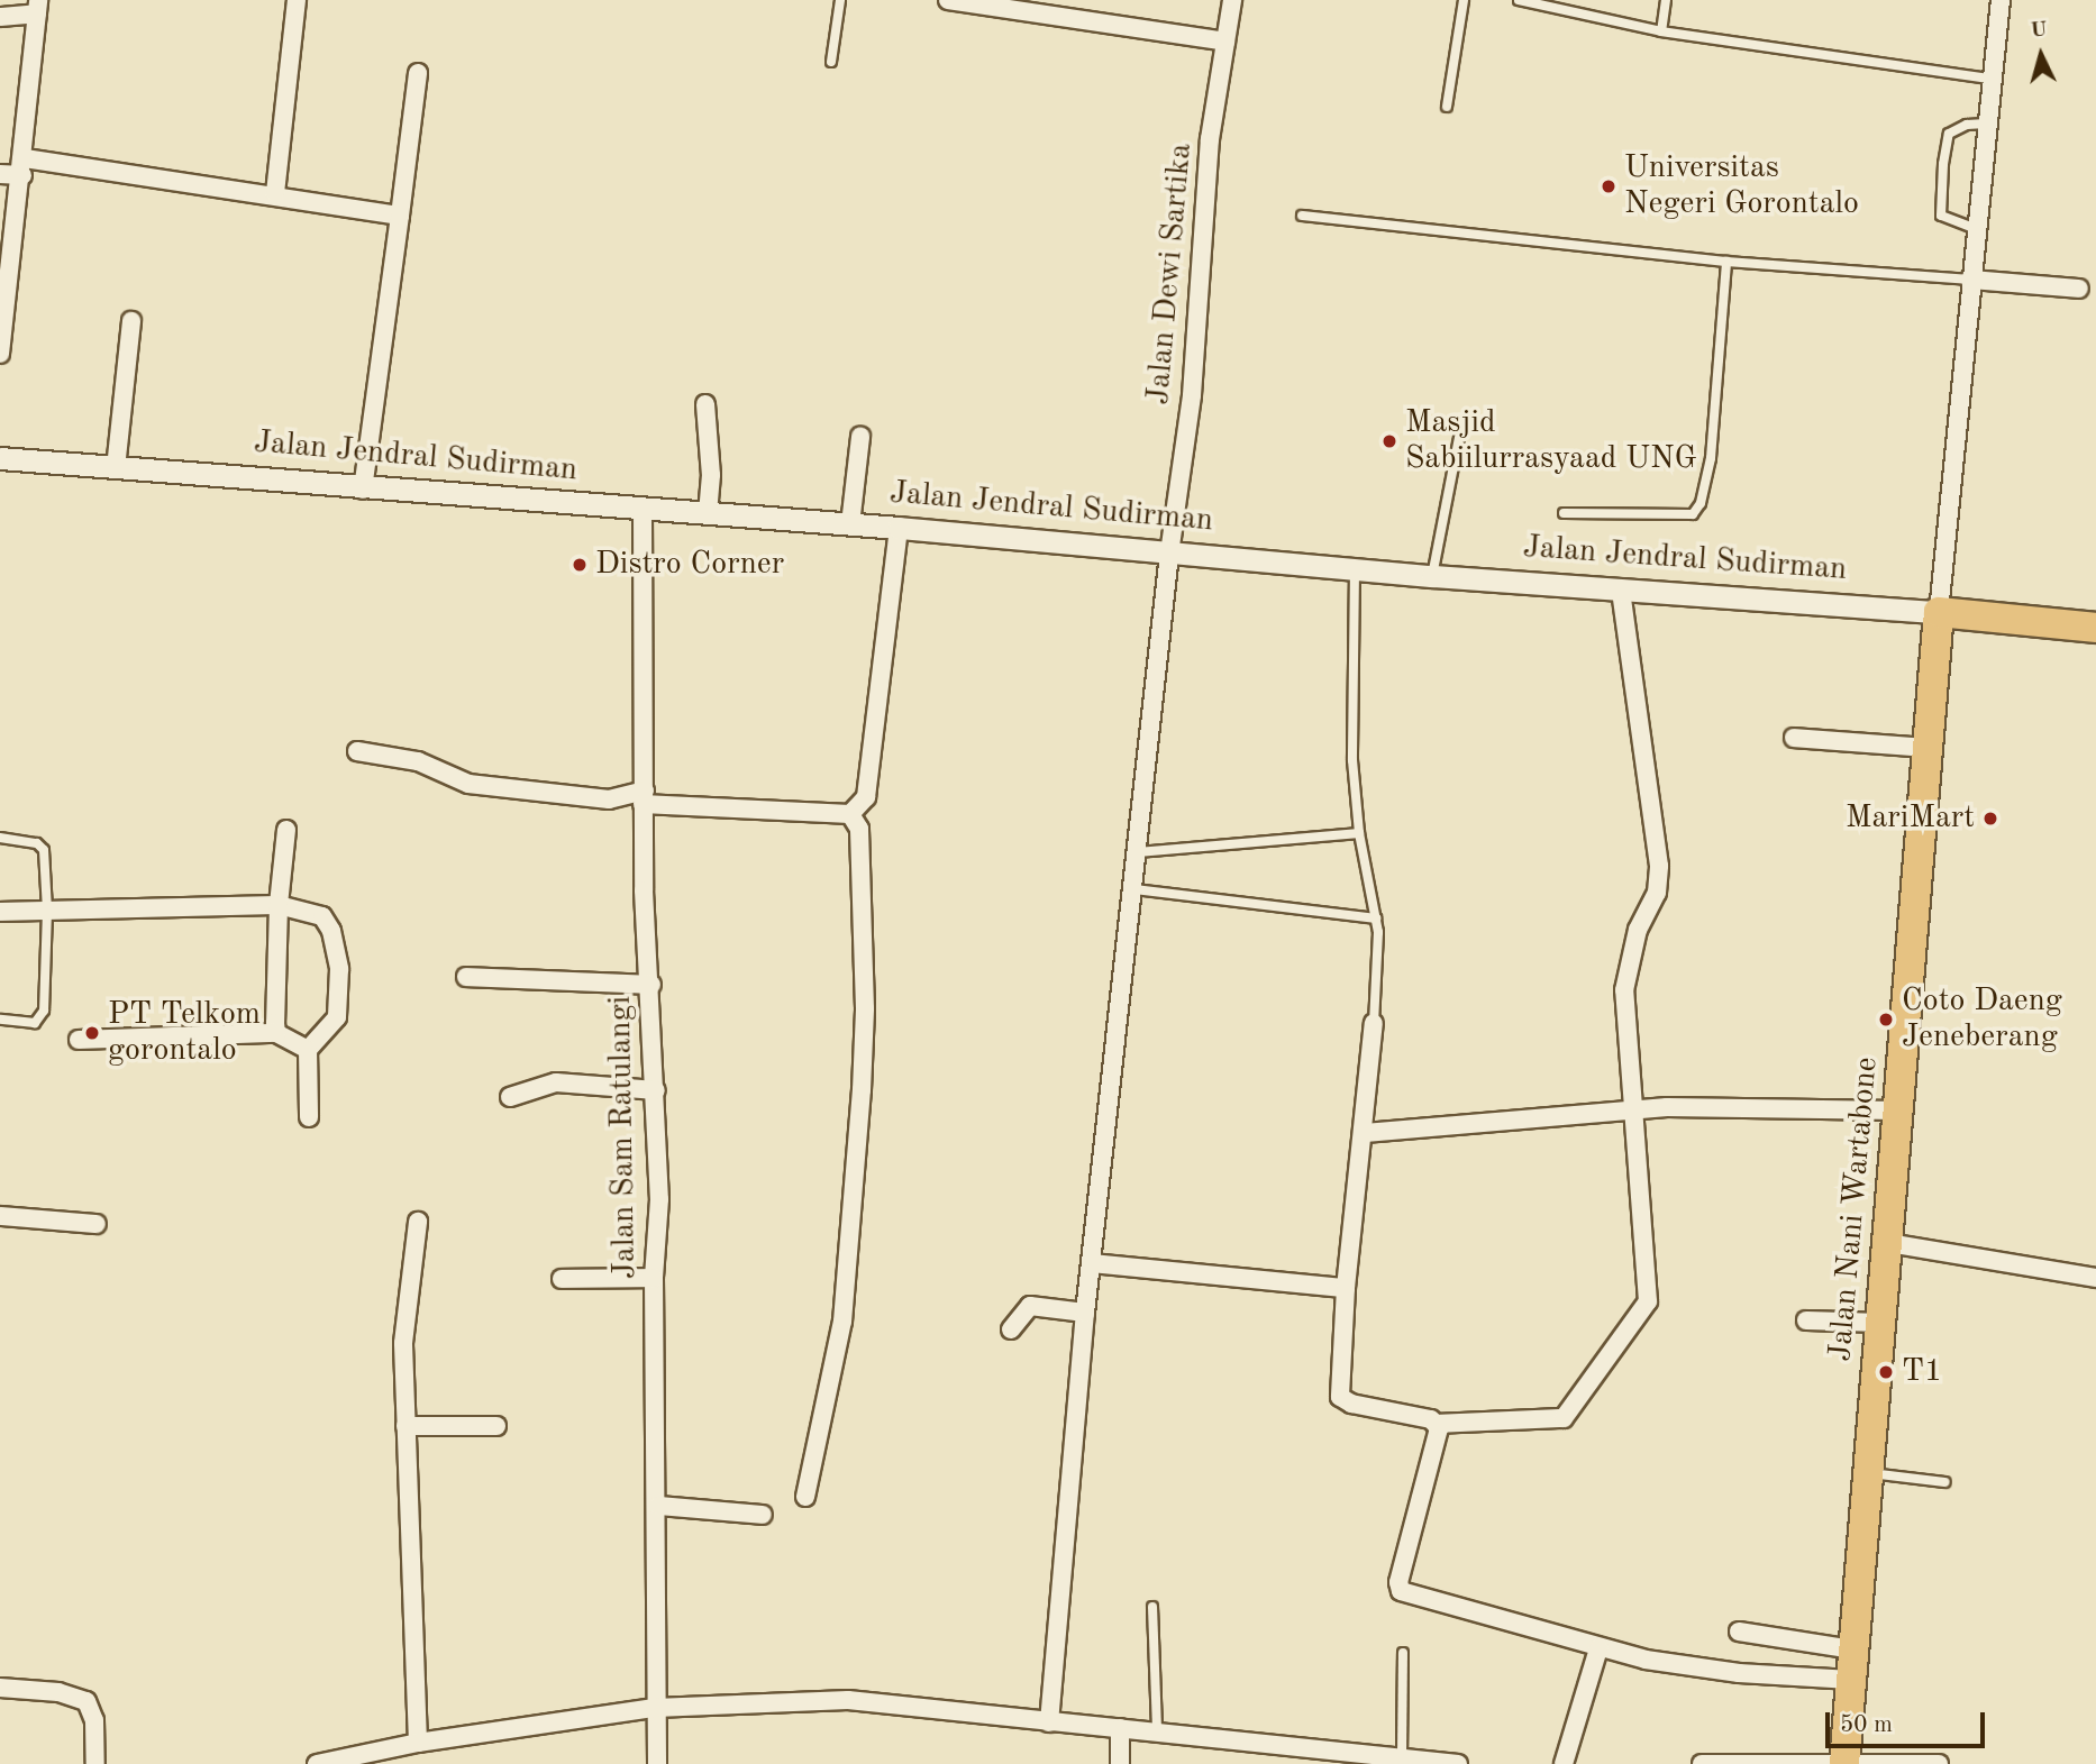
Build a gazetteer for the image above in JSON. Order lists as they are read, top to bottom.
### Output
{
  "streets": {
    "main road": ["Jalan Jendral Sudirman", "Jalan Nani Wartabone"],
    "street": ["Jalan Dewi Sartika", "Jalan Sam Ratulangi"]
  },
  "crossings": [
    ["Jalan Dewi Sartika", "Jalan Jendral Sudirman"],
    ["Jalan Jendral Sudirman", "Jalan Sam Ratulangi"],
    ["Jalan Jendral Sudirman", "Jalan Nani Wartabone"]
  ],
  "places": [
    "Universitas Negeri Gorontalo",
    "Masjid Sabiilurrasyaad UNG",
    "Distro Corner",
    "MariMart",
    "Coto Daeng Jeneberang",
    "PT Telkom gorontalo",
    "T1"
  ],
  "scale_bar": "50 m",
  "north": "top"
}
